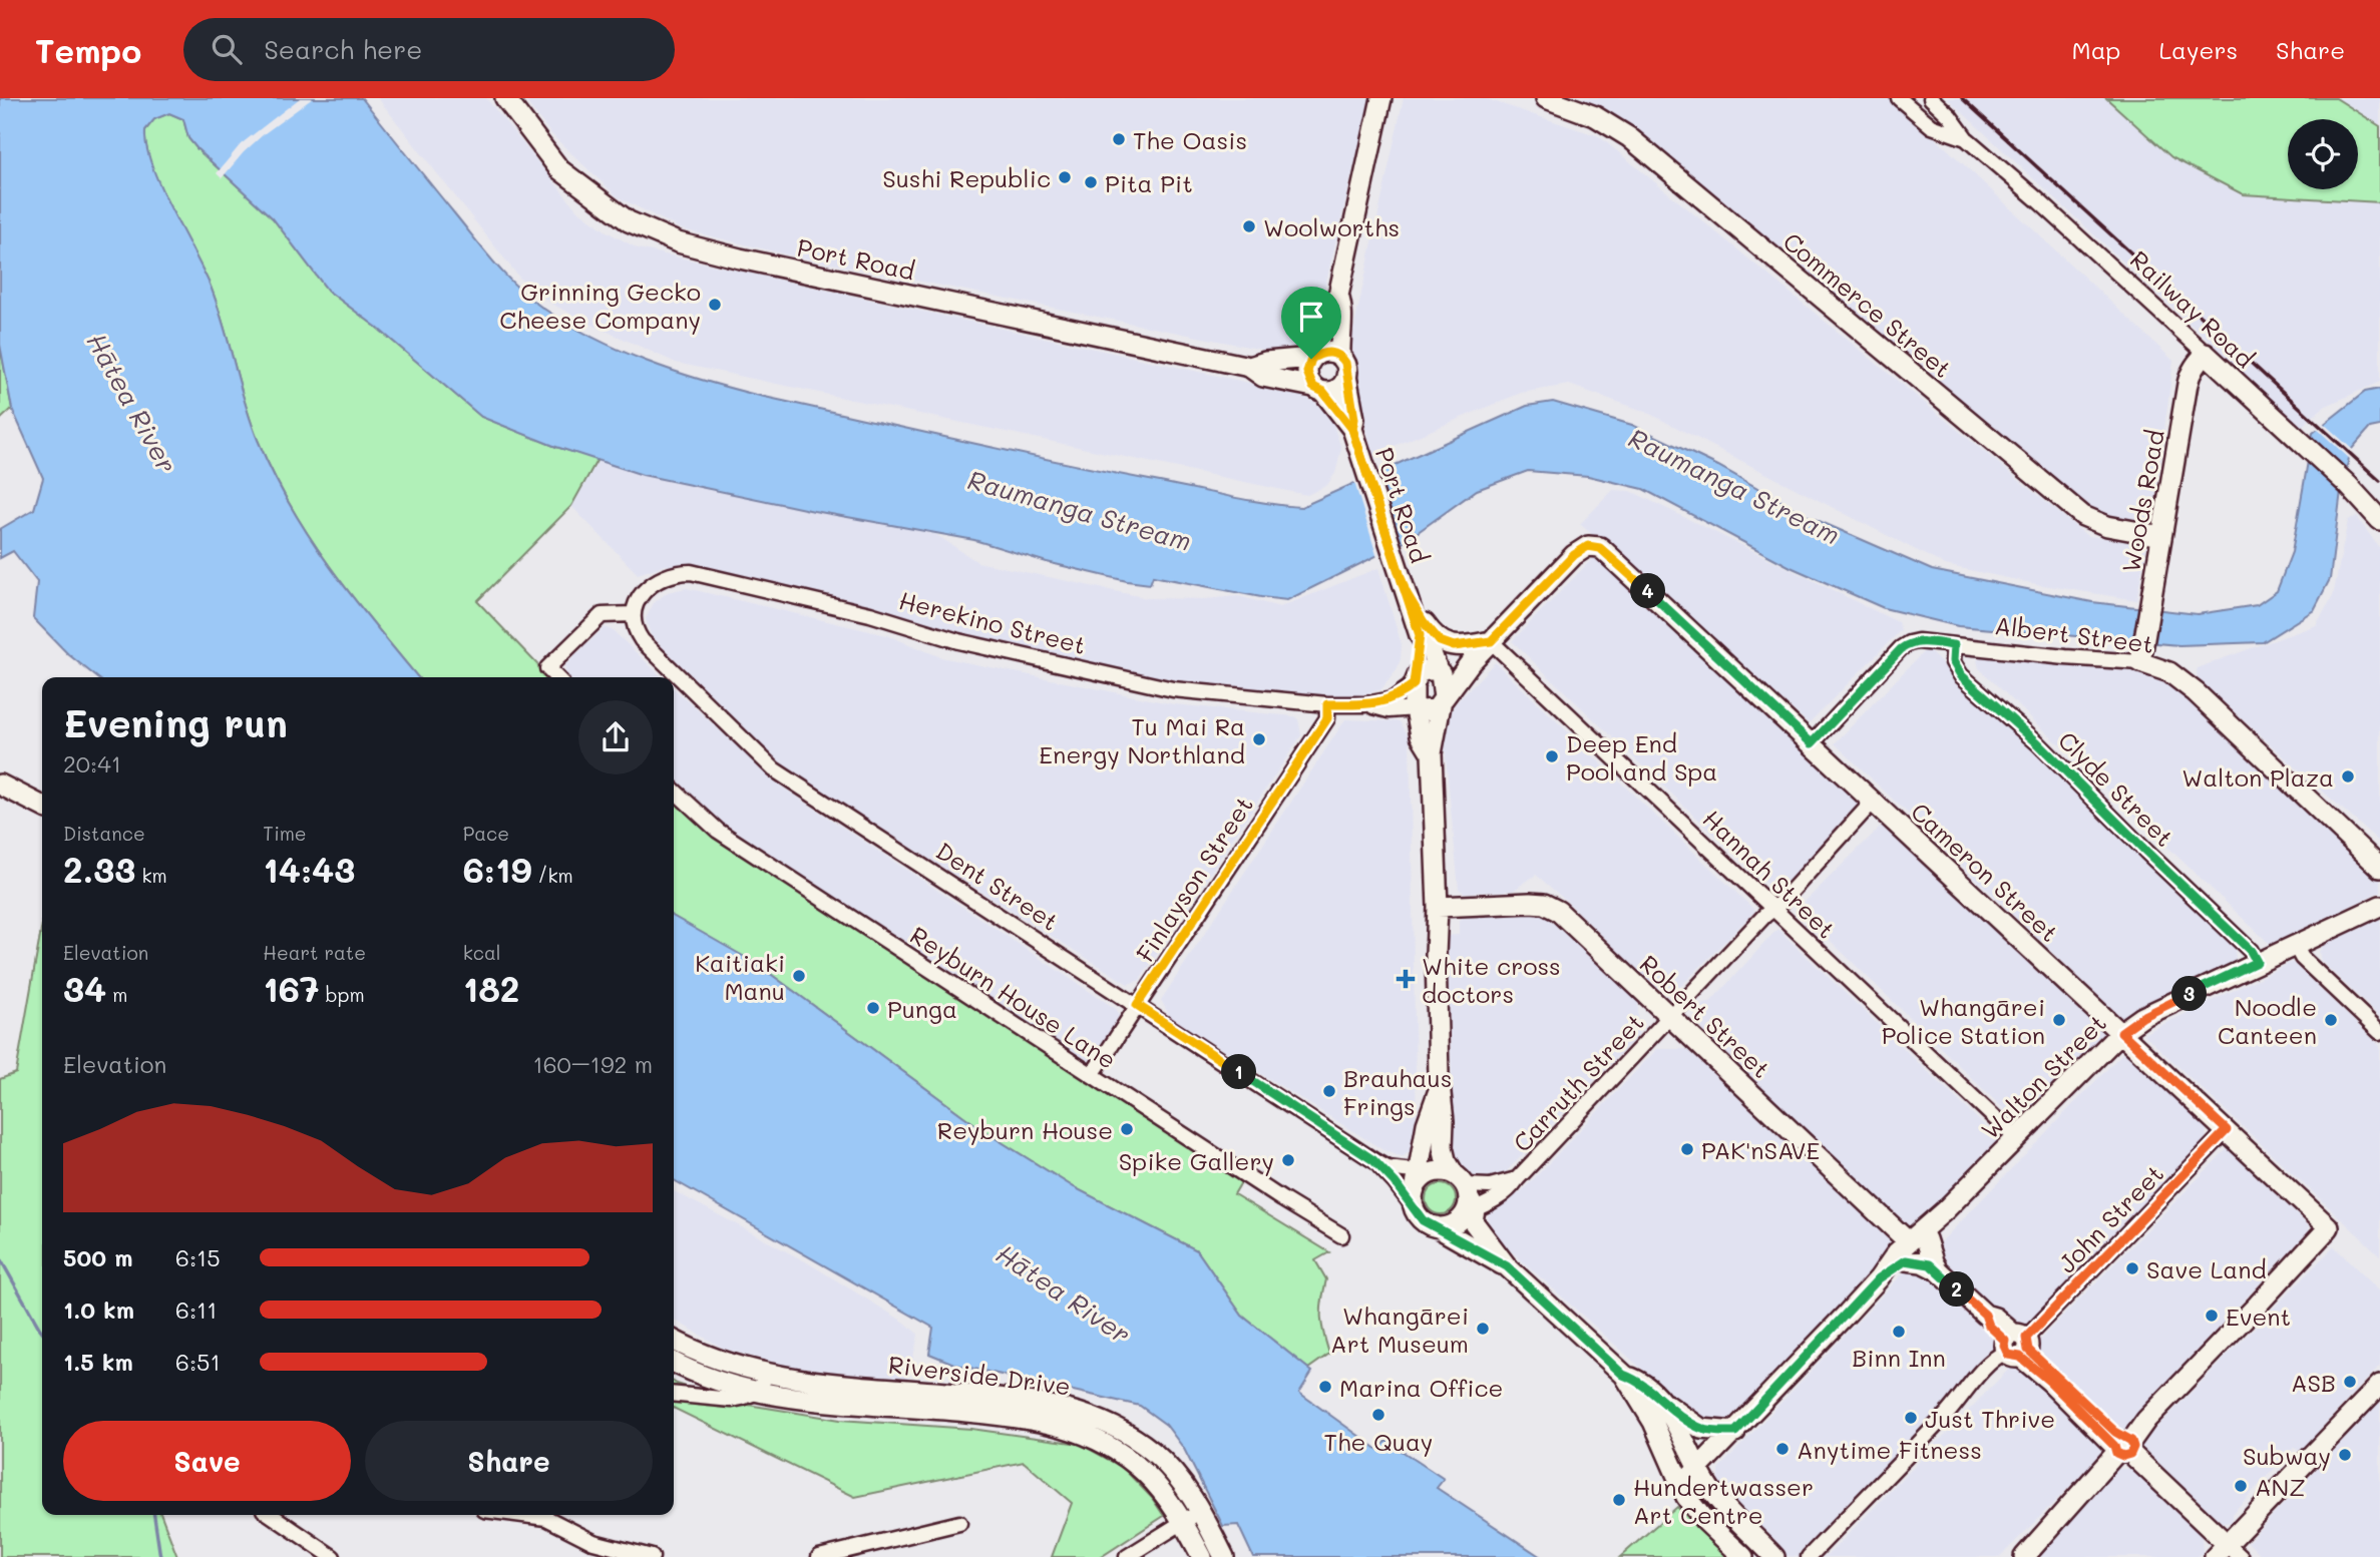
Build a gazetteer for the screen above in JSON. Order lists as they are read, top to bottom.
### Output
{
  "streets": {
    "main road": [
      "Port Road",
      "Commerce Street",
      "Railway Road",
      "Woods Road",
      "Albert Street",
      "Cameron Street",
      "Robert Street",
      "Walton Street",
      "Riverside Drive"
    ],
    "street": [
      "Herekino Street",
      "Clyde Street",
      "Hannah Street",
      "Finlayson Street",
      "Dent Street",
      "Reyburn House Lane",
      "Carruth Street",
      "John Street"
    ]
  },
  "crossings": [
    ["Port Road", "Herekino Street"],
    ["Commerce Street", "Woods Road"],
    ["Railway Road", "Woods Road"],
    ["Woods Road", "Albert Street"],
    ["Herekino Street", "Finlayson Street"],
    ["Herekino Street", "Dent Street"],
    ["Albert Street", "Clyde Street"],
    ["Albert Street", "Cameron Street"],
    ["Clyde Street", "Walton Street"],
    ["Cameron Street", "Hannah Street"],
    ["Cameron Street", "Robert Street"],
    ["Cameron Street", "Walton Street"],
    ["Cameron Street", "Carruth Street"],
    ["Cameron Street", "John Street"],
    ["Hannah Street", "Walton Street"],
    ["Hannah Street", "Carruth Street"],
    ["Finlayson Street", "Dent Street"],
    ["Finlayson Street", "Reyburn House Lane"],
    ["Dent Street", "Carruth Street"],
    ["Robert Street", "Walton Street"],
    ["Robert Street", "Carruth Street"],
    ["Robert Street", "John Street"]
  ],
  "water": ["Hātea River", "Raumanga Stream"],
  "places": {
    "other": [
      "The Oasis",
      "Sushi Republic",
      "Pita Pit",
      "Woolworths",
      "Grinning Gecko Cheese Company",
      "Tu Mai Ra Energy Northland",
      "Deep End Pool and Spa",
      "Walton Plaza",
      "Kaitiaki Manu",
      "Punga",
      "Whangārei Police Station",
      "Noodle Canteen",
      "Brauhaus Frings",
      "Reyburn House",
      "PAK'nSAVE",
      "Spike Gallery",
      "Save Land",
      "Event",
      "Whangārei Art Museum",
      "Binn Inn",
      "ASB",
      "Marina Office",
      "The Quay",
      "Just Thrive",
      "Anytime Fitness",
      "Subway",
      "ANZ",
      "Hundertwasser Art Centre"
    ],
    "health": ["White cross doctors"]
  },
  "page": {
    "header": "Tempo",
    "search": "Search here",
    "nav": ["Map", "Layers", "Share"],
    "pins": [
      "4",
      "3",
      "1",
      "2"
    ],
    "heading": ["Evening run", "20:41"],
    "stats": [
      ["Distance", "2.33 km"],
      ["Time", "14:43"],
      ["Pace", "6:19 /km"],
      ["Elevation", "34 m"],
      ["Heart rate", "167 bpm"],
      ["kcal", "182"]
    ],
    "chart": ["Elevation", "160–192 m"],
    "list": [
      {
        "name": "500 m",
        "note": "6:15"
      },
      {
        "name": "1.0 km",
        "note": "6:11"
      },
      {
        "name": "1.5 km",
        "note": "6:51"
      }
    ],
    "buttons": ["Save", "Share"]
  }
}
